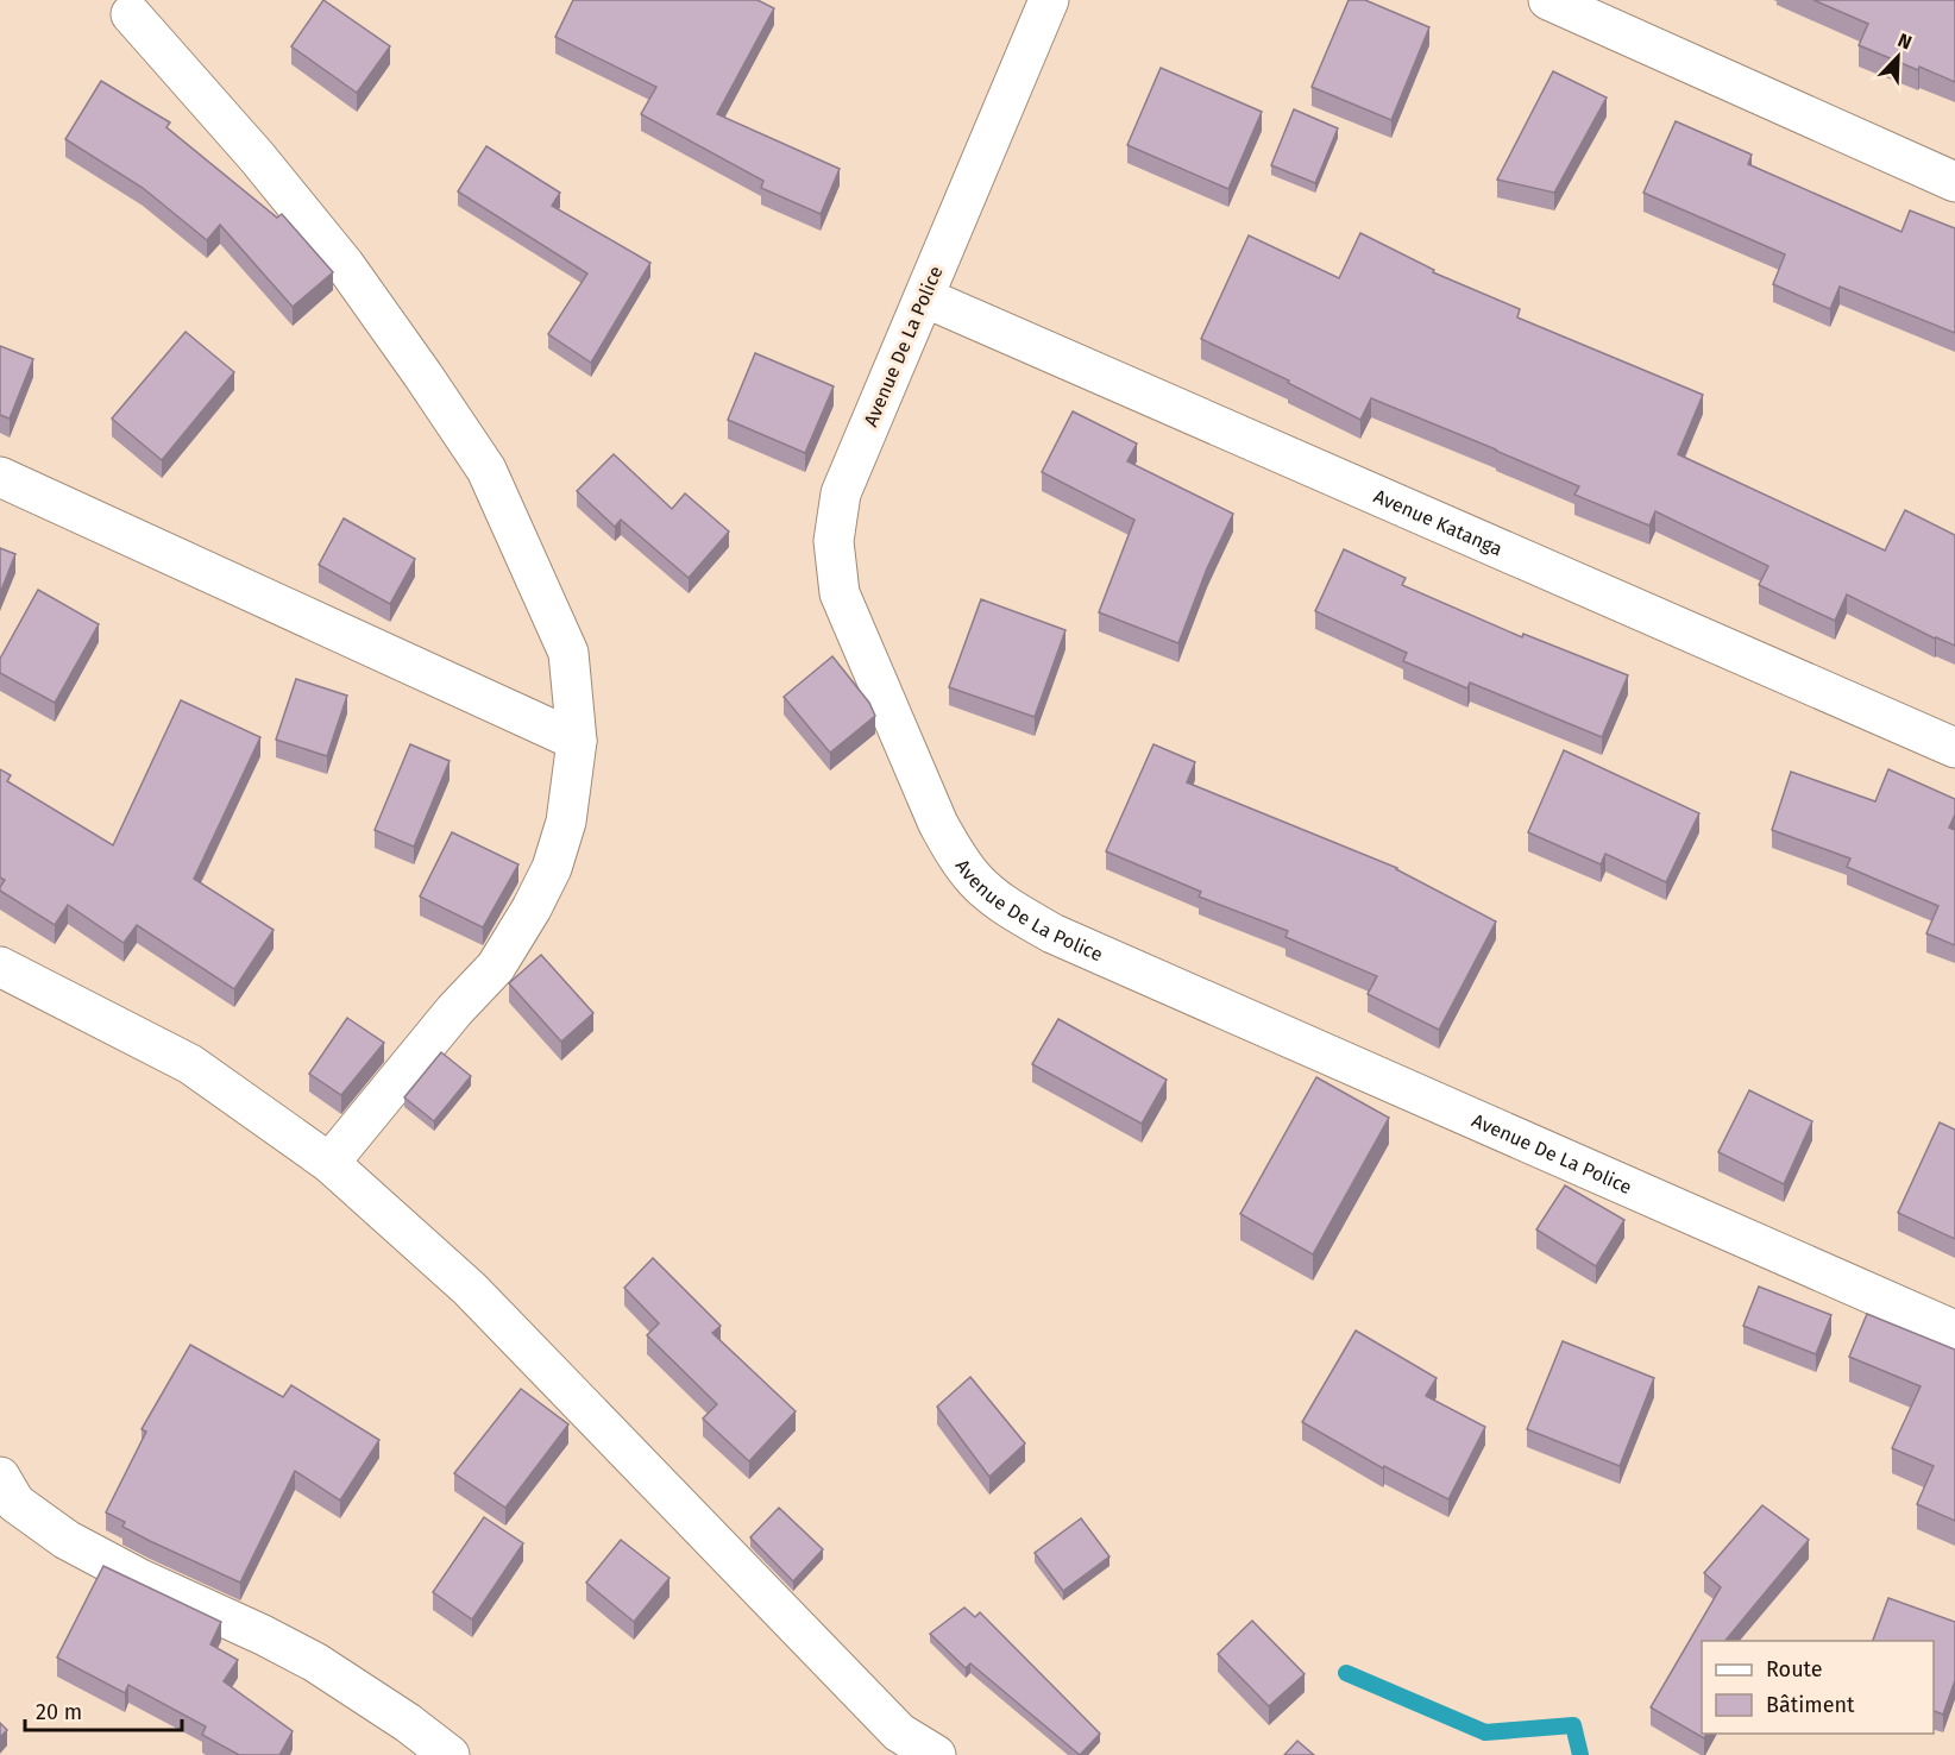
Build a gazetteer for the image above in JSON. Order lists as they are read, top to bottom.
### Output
{
  "streets": {
    "street": ["Avenue De La Police", "Avenue Katanga"]
  },
  "crossings": [
    ["Avenue De La Police", "Avenue Katanga"]
  ],
  "legend": ["Route", "Bâtiment"],
  "scale_bar": "20 m",
  "north": "top right"
}
